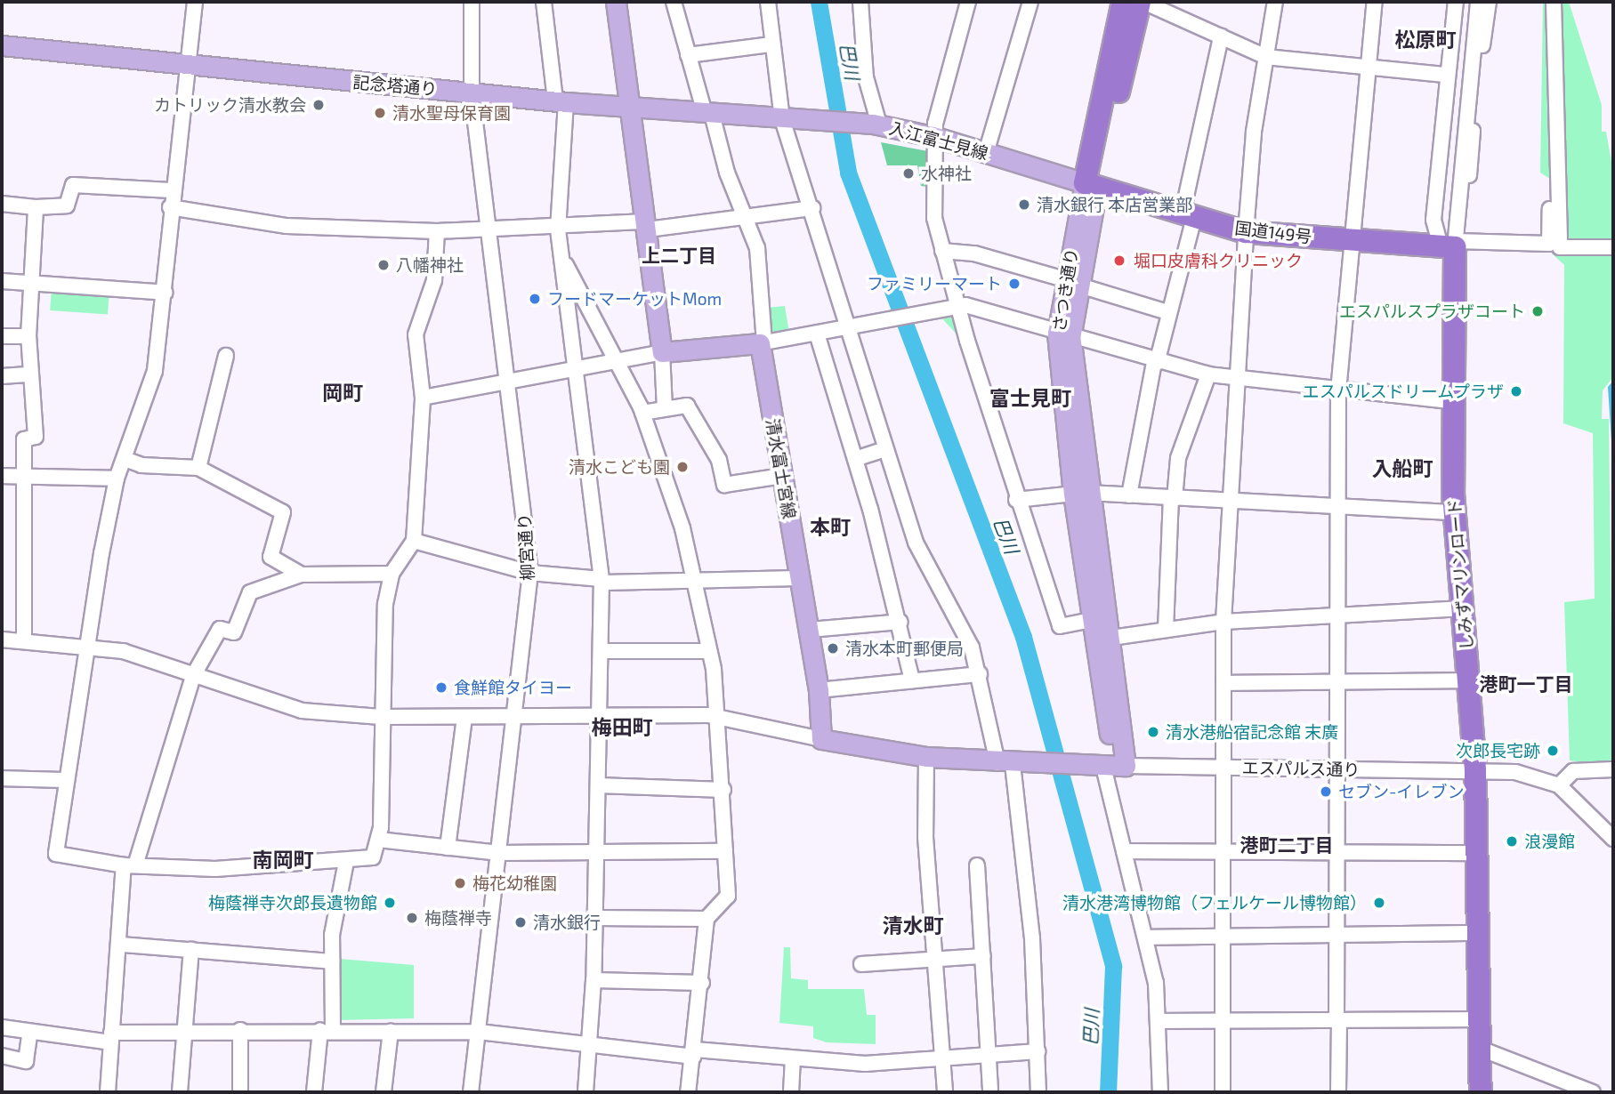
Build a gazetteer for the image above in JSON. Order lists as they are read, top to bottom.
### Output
{
  "streets": {
    "highway": ["国道149号", "さつき通り", "しみずマリンロード"],
    "main road": ["記念塔通り", "入江富士見線", "清水富士宮線"],
    "street": ["柳宮通り", "エスパルス通り"]
  },
  "crossings": [
    ["記念塔通り", "入江富士見線"],
    ["記念塔通り", "柳宮通り"],
    ["入江富士見線", "国道149号"],
    ["入江富士見線", "さつき通り"],
    ["国道149号", "さつき通り"],
    ["国道149号", "しみずマリンロード"],
    ["さつき通り", "エスパルス通り"],
    ["しみずマリンロード", "エスパルス通り"]
  ],
  "districts": [
    "松原町",
    "上二丁目",
    "岡町",
    "富士見町",
    "入船町",
    "本町",
    "港町一丁目",
    "梅田町",
    "港町二丁目",
    "南岡町",
    "清水町"
  ],
  "water": ["巴川"],
  "places": [
    "カトリック清水教会",
    "清水聖母保育園",
    "水神社",
    "清水銀行 本店営業部",
    "堀口皮膚科クリニック",
    "八幡神社",
    "ファミリーマート",
    "フードマーケットMom",
    "エスパルスプラザコート",
    "エスパルスドリームプラザ",
    "清水こども園",
    "清水本町郵便局",
    "食鮮館タイヨー",
    "清水港船宿記念館 末廣",
    "次郎長宅跡",
    "セブン-イレブン",
    "浪漫館",
    "梅花幼稚園",
    "梅蔭禅寺次郎長遺物館",
    "清水港湾博物館（フェルケール博物館）",
    "梅蔭禅寺",
    "清水銀行"
  ]
}
